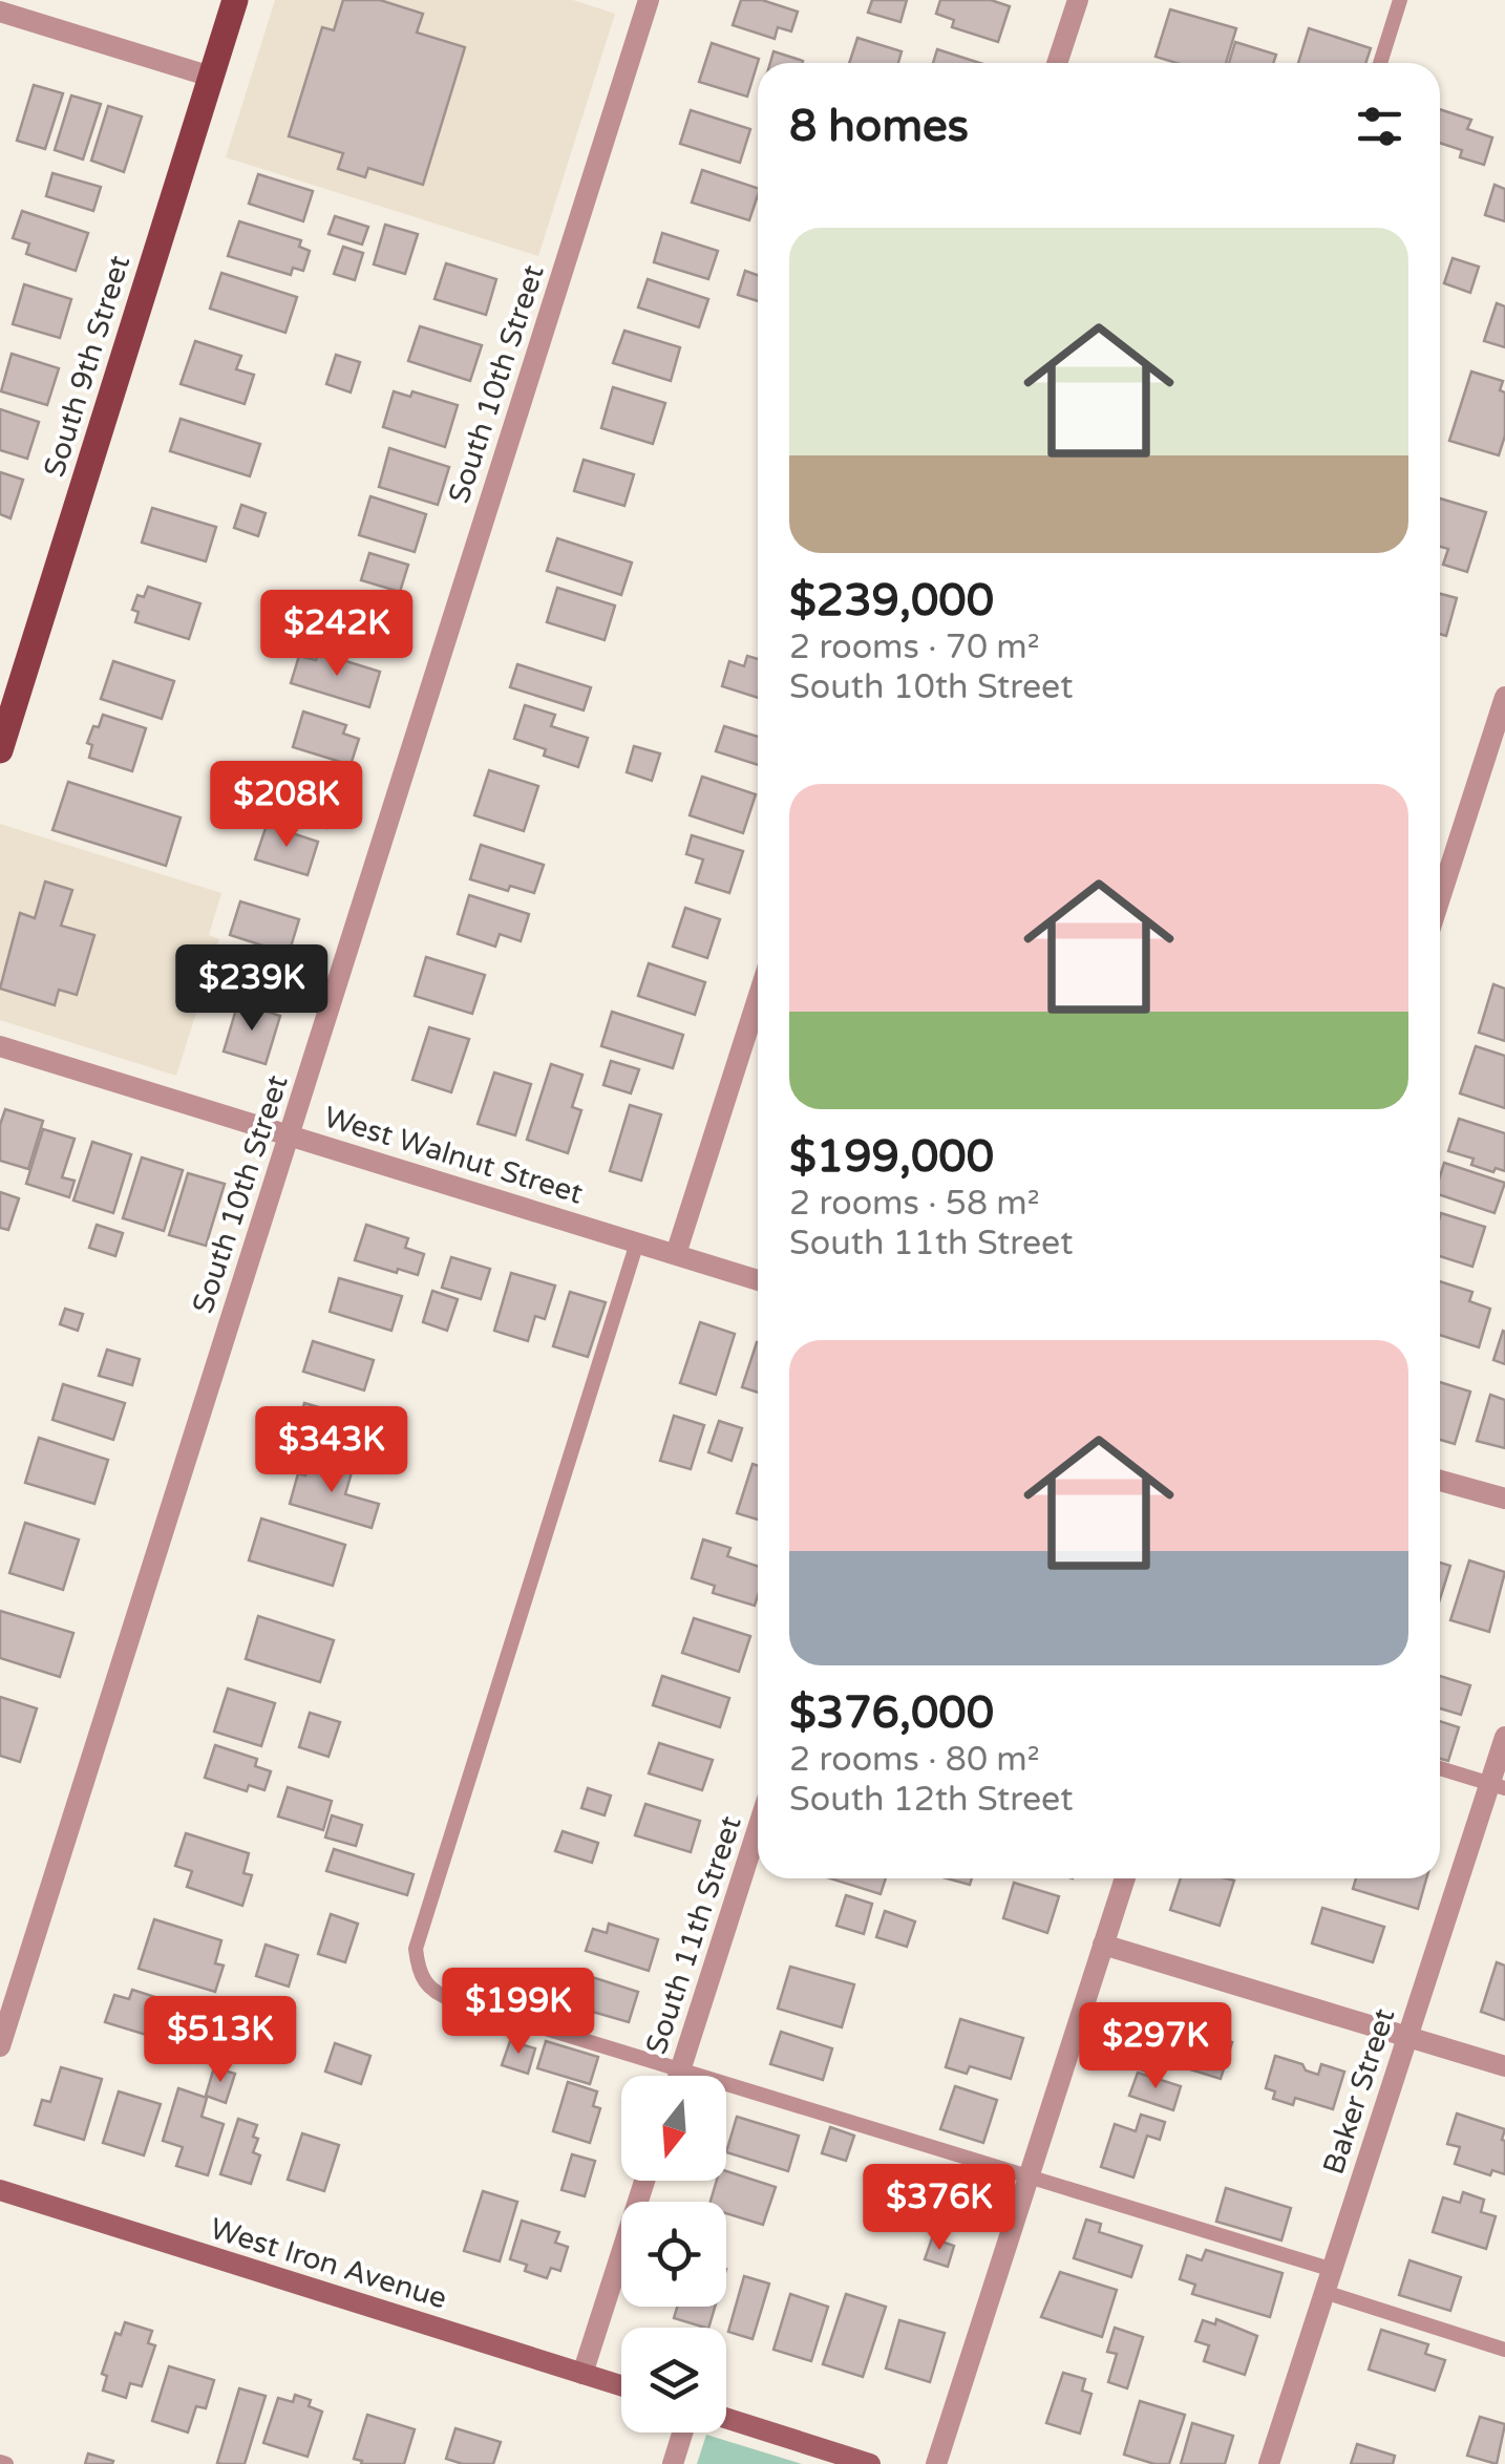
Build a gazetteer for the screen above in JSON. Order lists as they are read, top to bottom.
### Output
{
  "streets": {
    "main road": ["South 9th Street"],
    "street": [
      "South 10th Street",
      "West Walnut Street",
      "South 11th Street",
      "Baker Street",
      "West Iron Avenue"
    ]
  },
  "crossings": [
    ["South 10th Street", "West Walnut Street"]
  ],
  "north": "bottom",
  "page": {
    "heading": "8 homes",
    "list": [
      {
        "name": "$239,000",
        "note": "2 rooms · 70 m² · South 10th Street"
      },
      {
        "name": "$199,000",
        "note": "2 rooms · 58 m² · South 11th Street"
      },
      {
        "name": "$376,000",
        "note": "2 rooms · 80 m² · South 12th Street"
      }
    ],
    "price": [
      "$242K",
      "$208K",
      "$239K",
      "$343K",
      "$199K",
      "$513K",
      "$297K",
      "$376K"
    ]
  }
}
